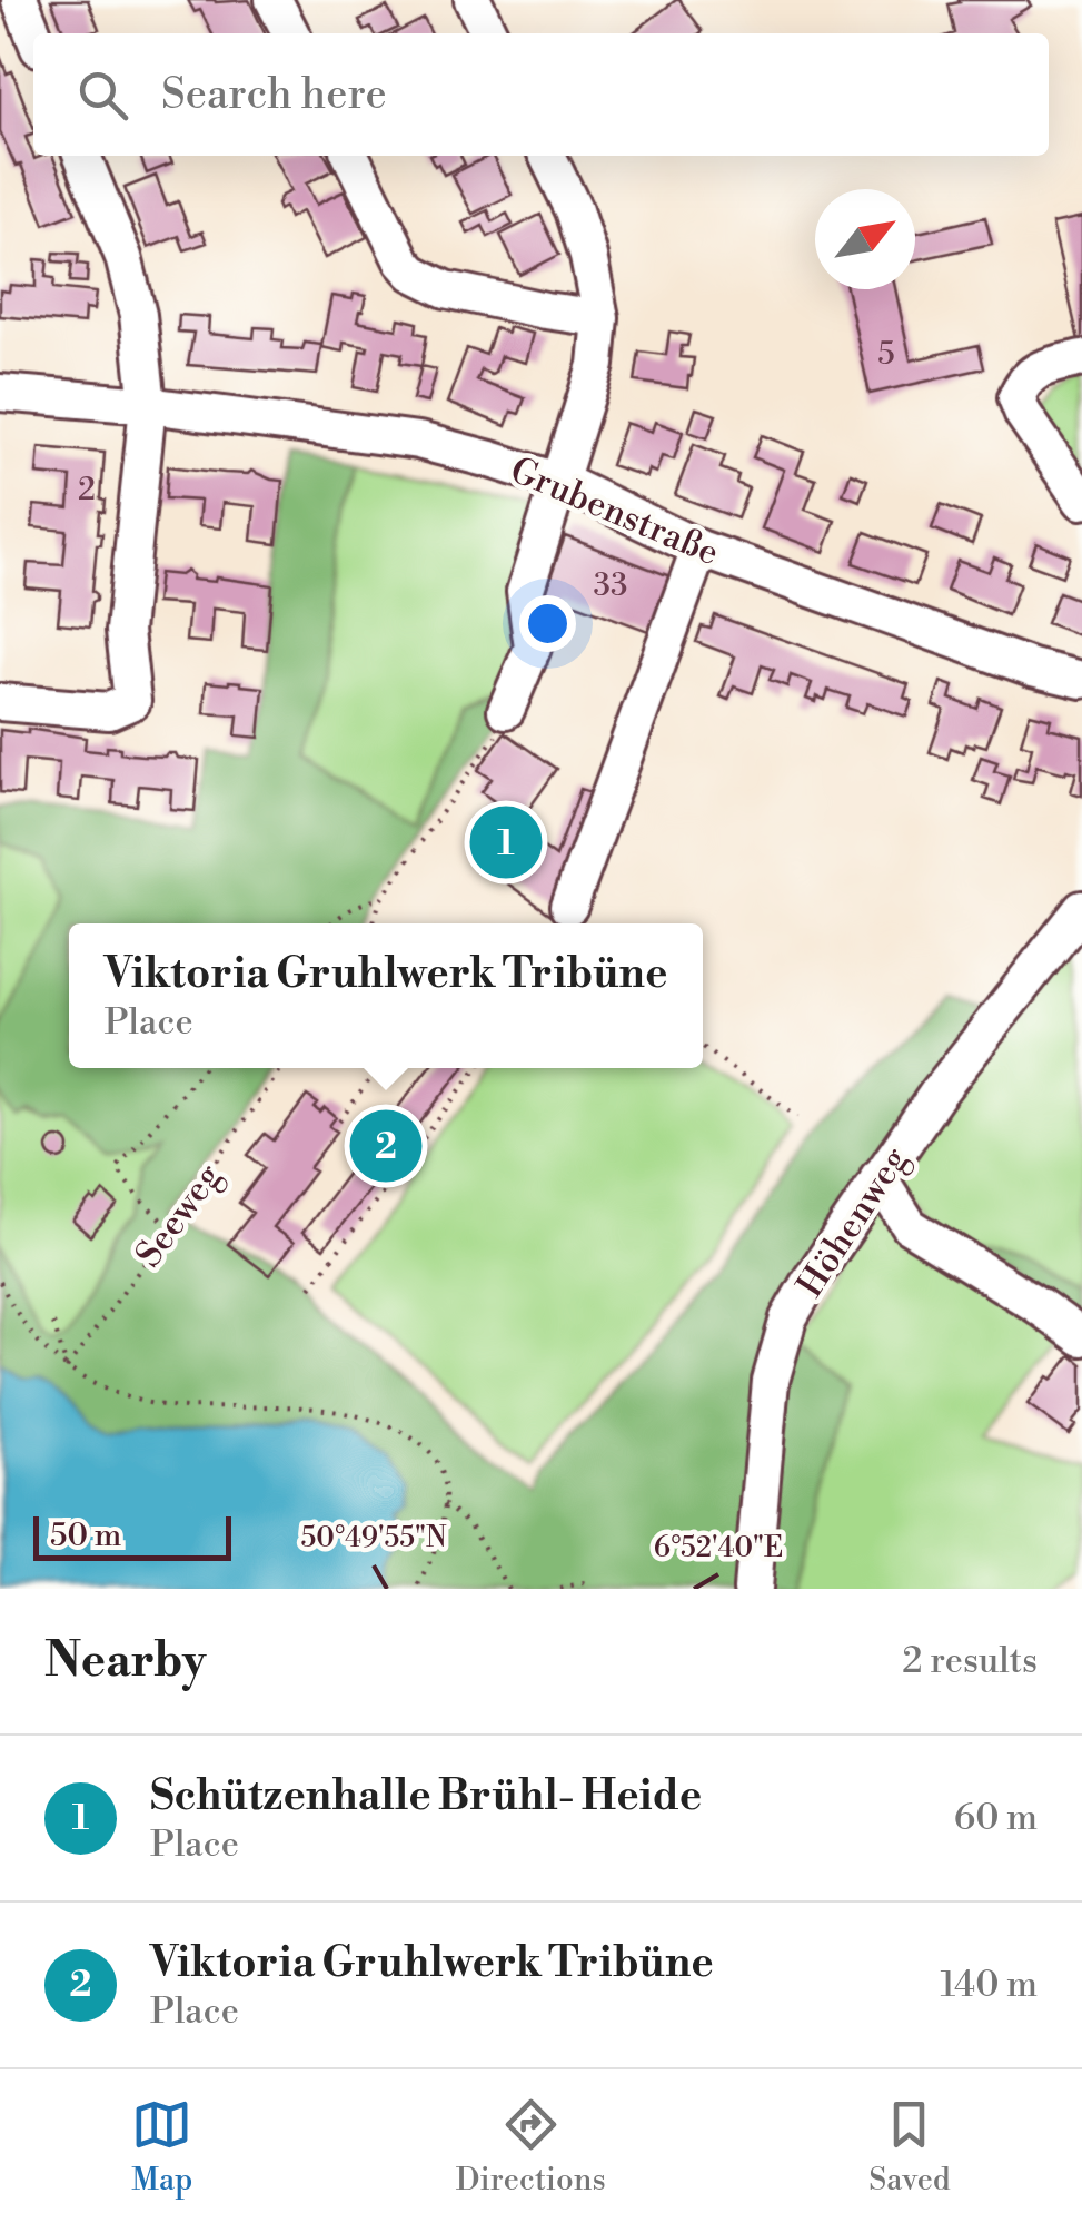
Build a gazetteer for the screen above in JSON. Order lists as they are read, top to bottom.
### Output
{
  "streets": {
    "street": ["Grubenstraße", "Höhenweg"],
    "path": ["Seeweg"]
  },
  "house_numbers": ["5", "2", "33"],
  "scale_bar": "50 m",
  "north": "top right",
  "page": {
    "search": "Search here",
    "pins": ["1", "2"],
    "popup": ["Viktoria Gruhlwerk Tribüne", "Place"],
    "scale": "50 m",
    "heading": ["Nearby", "2 results"],
    "list": [
      {
        "mark": "1",
        "name": "Schützenhalle Brühl- Heide",
        "note": "Place",
        "value": "60 m"
      },
      {
        "mark": "2",
        "name": "Viktoria Gruhlwerk Tribüne",
        "note": "Place",
        "value": "140 m"
      }
    ],
    "nav": ["Map", "Directions", "Saved"]
  },
  "coordinates": ["50°49'55\"N", "6°52'40\"E"]
}
